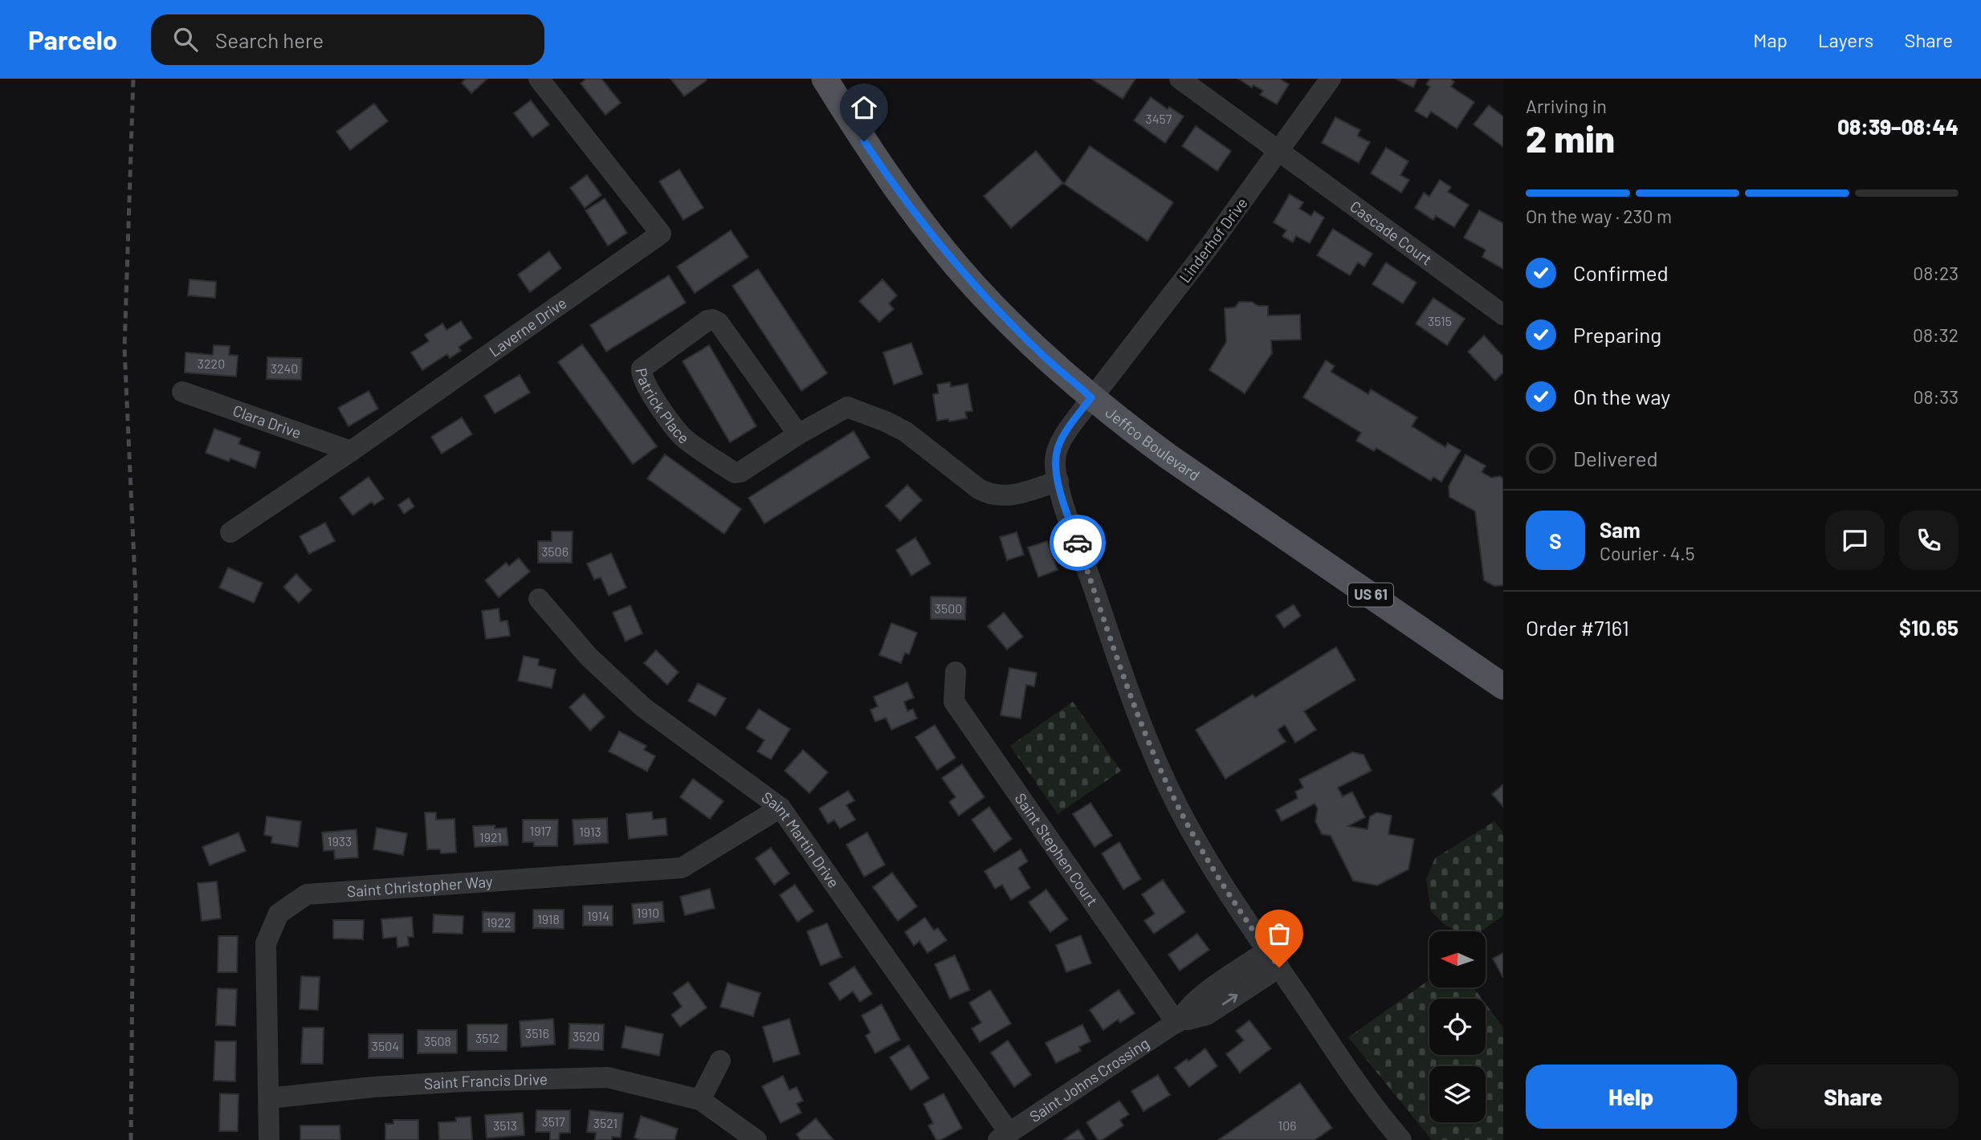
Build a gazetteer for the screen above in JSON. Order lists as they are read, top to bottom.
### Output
{
  "streets": {
    "main road": ["Jeffco Boulevard", "US 61"],
    "street": [
      "Cascade Court",
      "Linderhof Drive",
      "Laverne Drive",
      "Patrick Place",
      "Clara Drive",
      "Saint Martin Drive",
      "Saint Stephen Court",
      "Saint Christopher Way",
      "Saint Johns Crossing",
      "Saint Francis Drive"
    ]
  },
  "crossings": [
    ["Cascade Court", "Linderhof Drive"],
    ["Linderhof Drive", "Patrick Place"],
    ["Linderhof Drive", "Jeffco Boulevard"],
    ["Linderhof Drive", "Saint Johns Crossing"],
    ["Laverne Drive", "Clara Drive"],
    ["Saint Martin Drive", "Saint Christopher Way"],
    ["Saint Martin Drive", "Saint Johns Crossing"],
    ["Saint Stephen Court", "Saint Johns Crossing"],
    ["Saint Christopher Way", "Saint Francis Drive"]
  ],
  "house_numbers": [
    "3457",
    "3515",
    "3220",
    "3240",
    "3506",
    "3500",
    "1917",
    "1913",
    "1921",
    "1933",
    "1910",
    "1914",
    "1918",
    "1922",
    "3516",
    "3520",
    "3512",
    "3508",
    "3504",
    "3517",
    "3521",
    "3513",
    "106"
  ],
  "north": "left",
  "page": {
    "header": "Parcelo",
    "search": "Search here",
    "nav": ["Map", "Layers", "Share"],
    "heading": ["2 min", "Arriving in", "08:39–08:44"],
    "panel": [
      "Sam",
      "Courier · 4.5",
      "Order #7161",
      "$10.65"
    ],
    "bar": "On the way · 230 m",
    "list": [
      ["Confirmed", "08:23"],
      ["Preparing", "08:32"],
      ["On the way", "08:33"],
      "Delivered"
    ],
    "round": "S",
    "buttons": ["Help", "Share"]
  }
}
